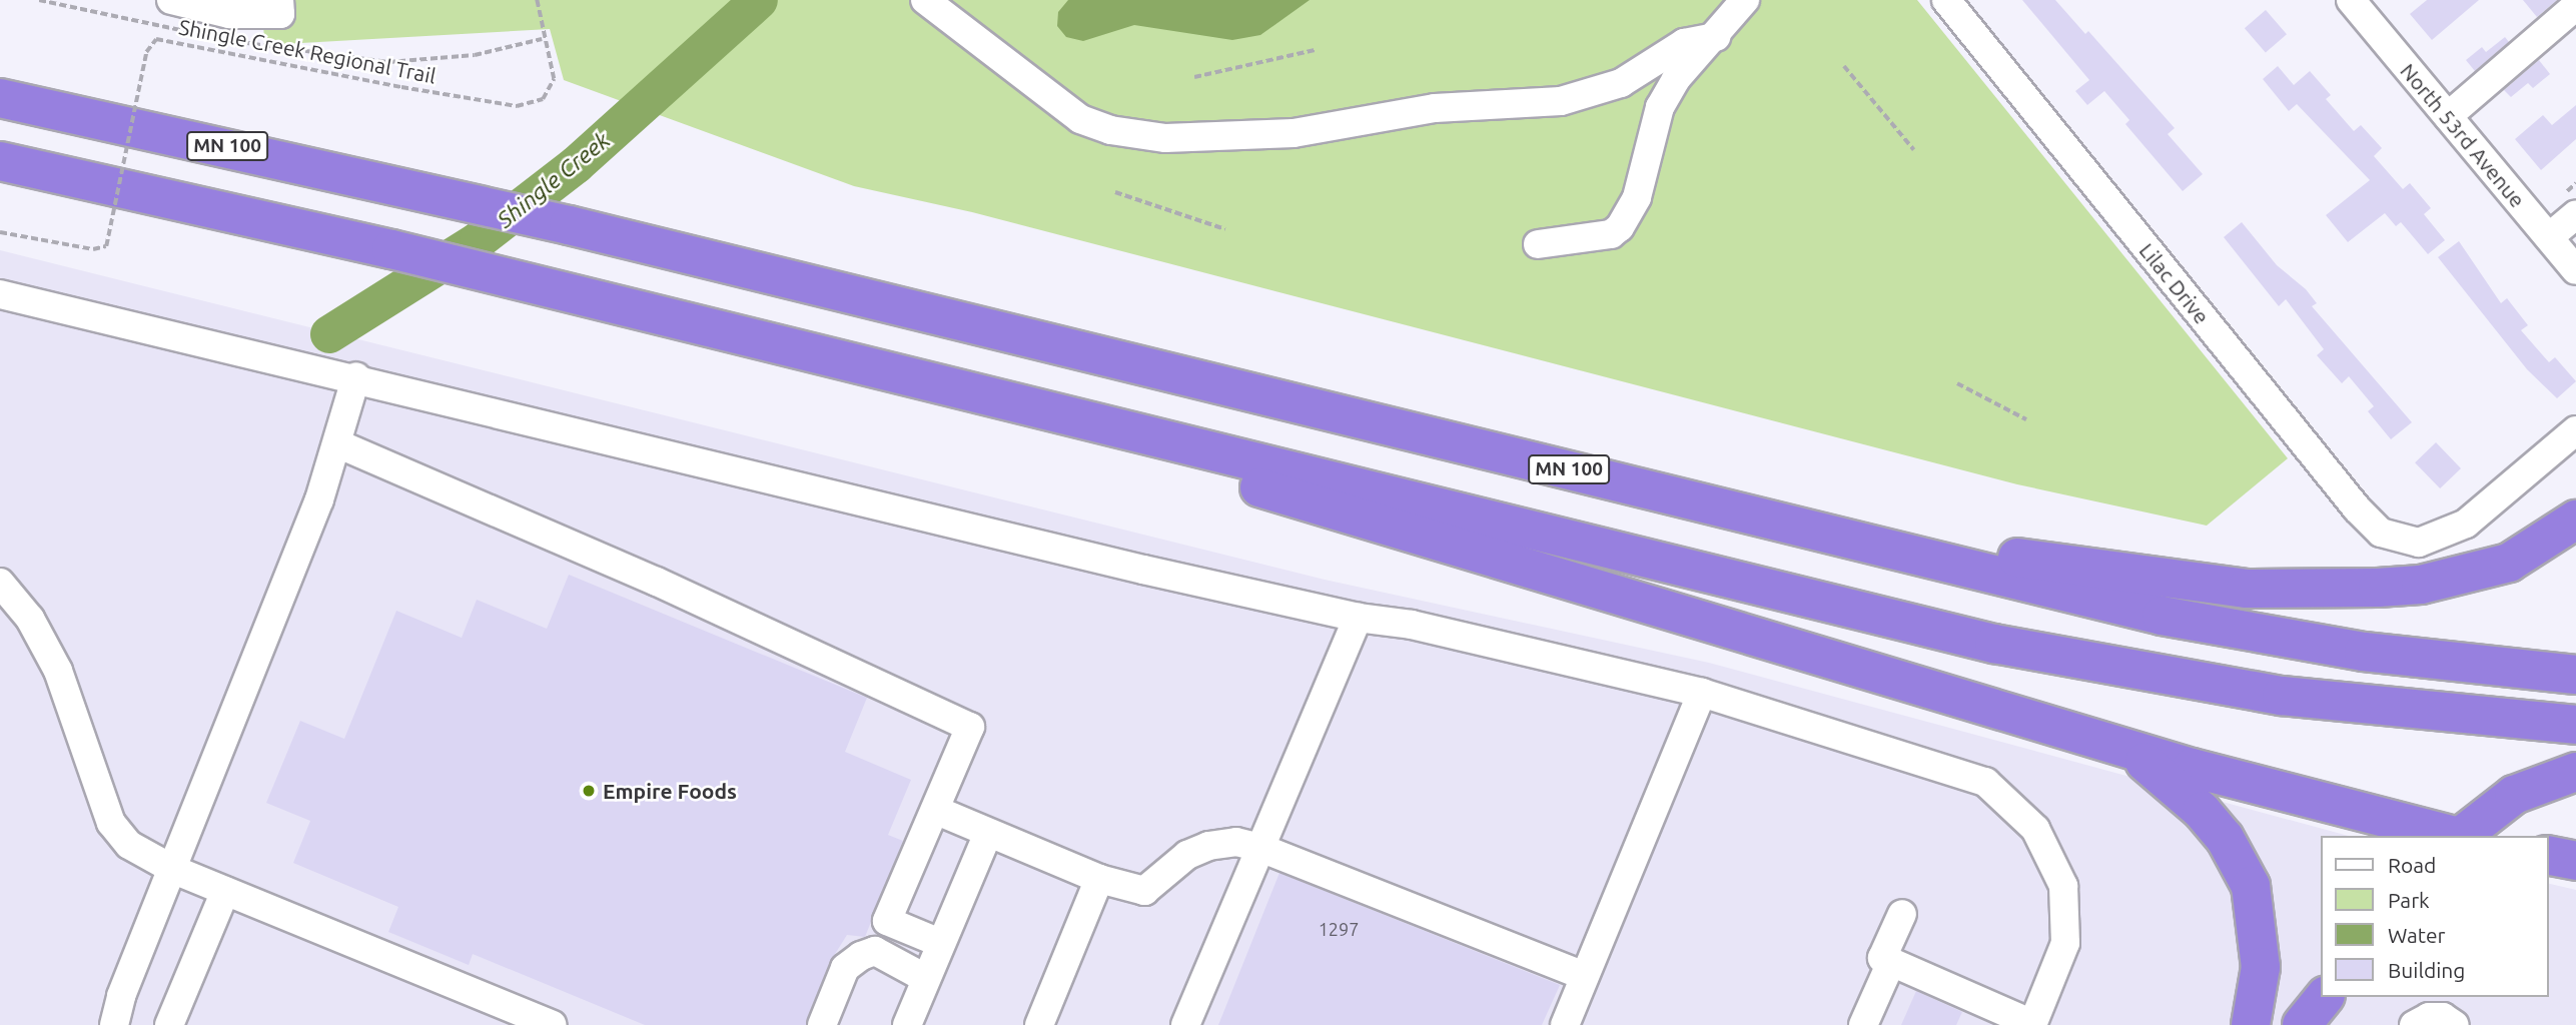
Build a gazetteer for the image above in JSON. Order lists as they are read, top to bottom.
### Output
{
  "streets": {
    "highway": ["MN 100"],
    "street": ["North 53rd Avenue", "Lilac Drive"],
    "path": ["Shingle Creek Regional Trail"]
  },
  "water": ["Shingle Creek"],
  "places": ["Empire Foods"],
  "house_numbers": ["1297"],
  "legend": [
    "Road",
    "Park",
    "Water",
    "Building"
  ]
}
